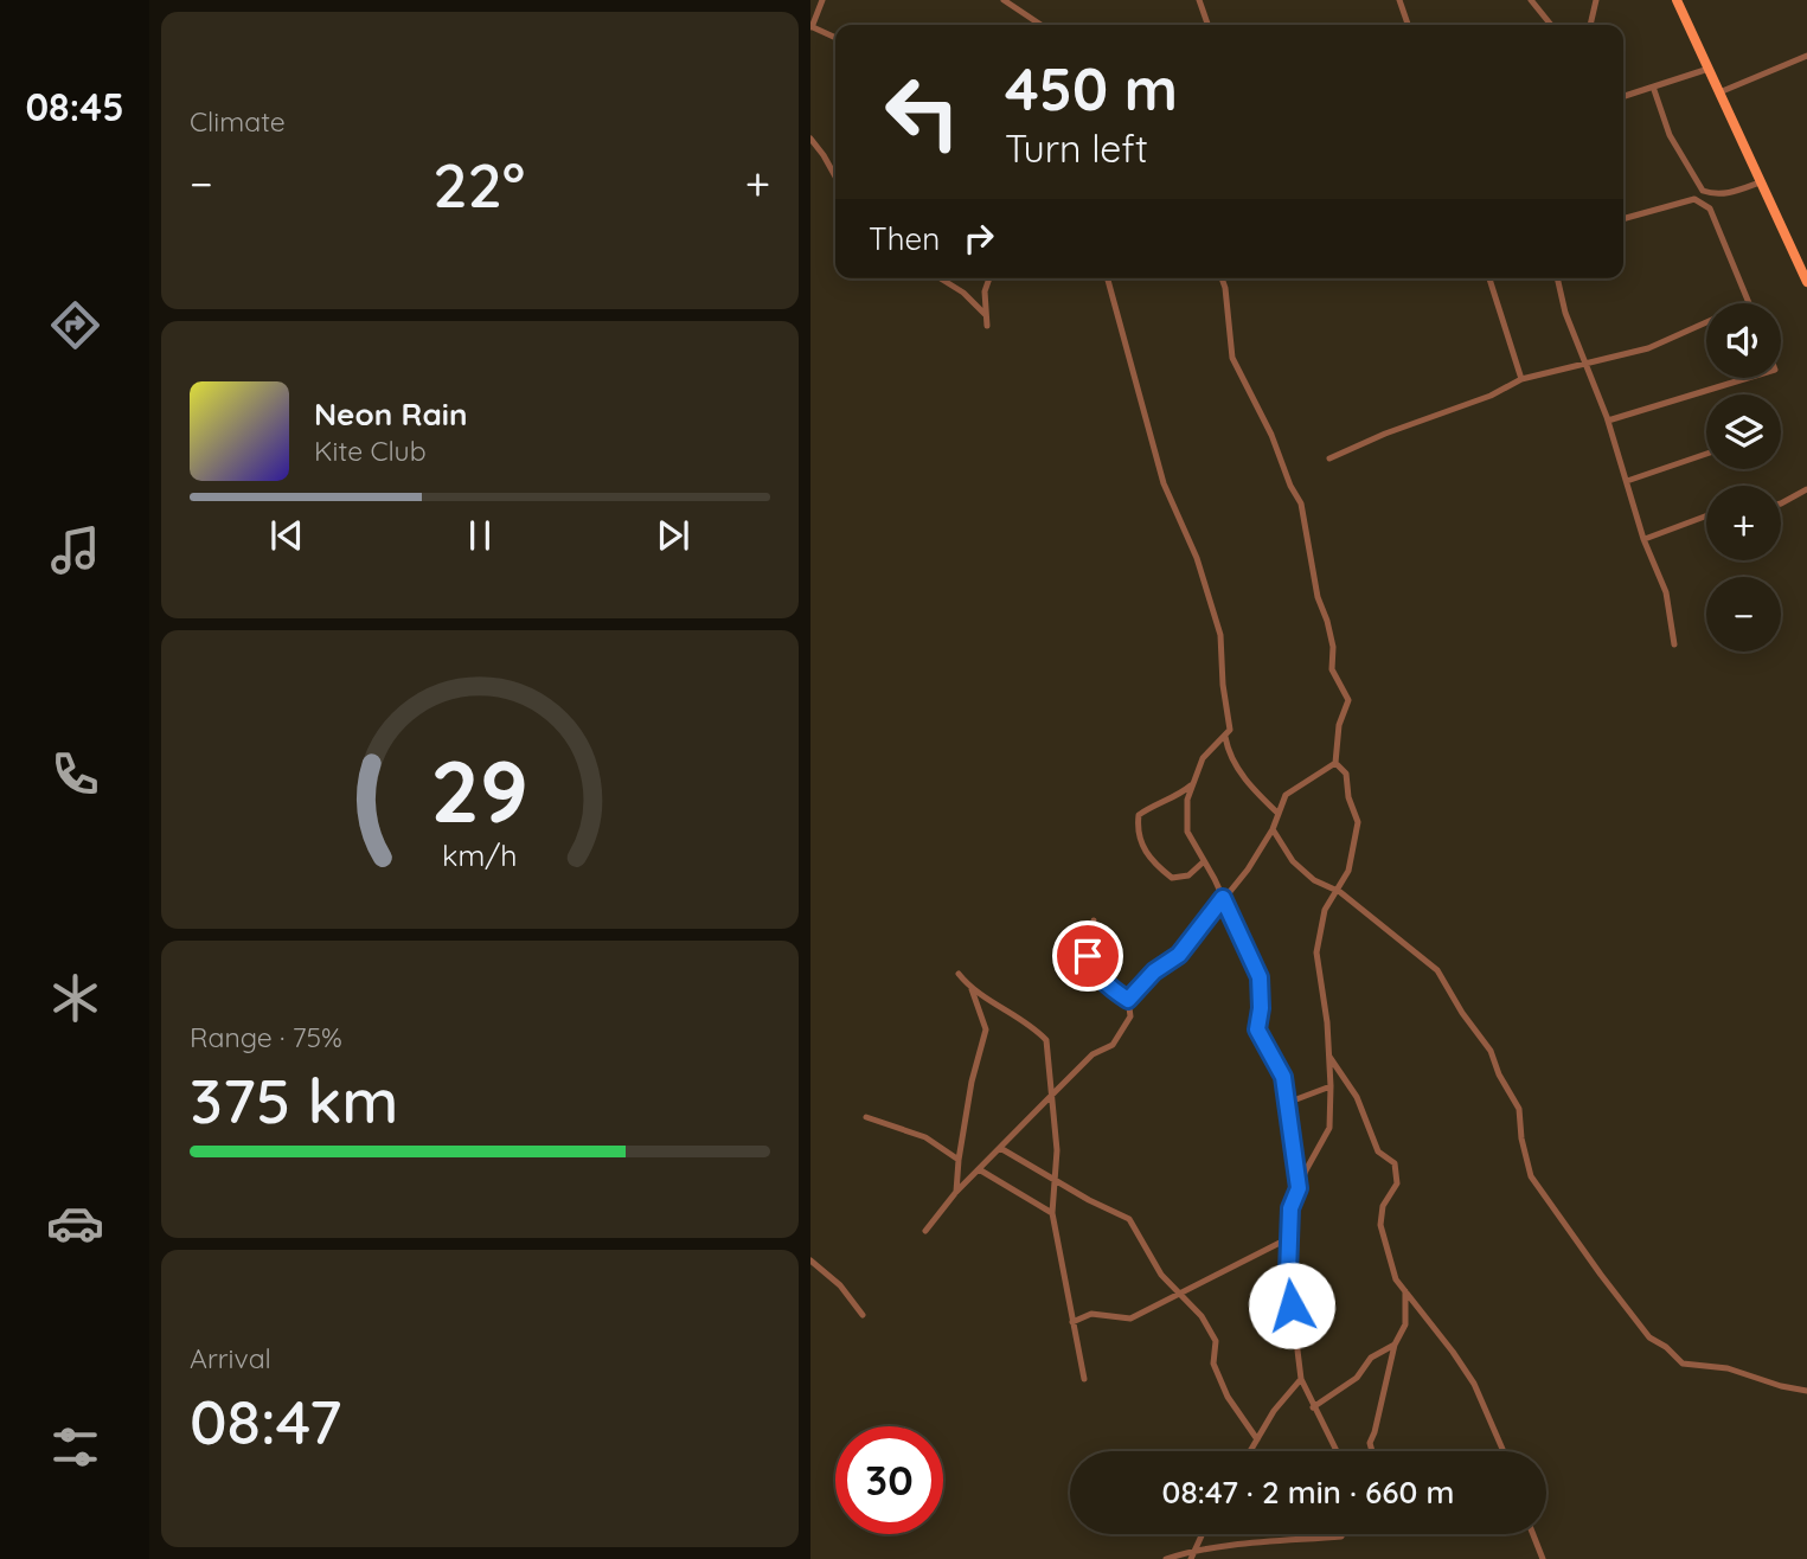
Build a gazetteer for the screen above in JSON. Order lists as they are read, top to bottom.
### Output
{
  "page": {
    "tabs": "08:45",
    "tile": [
      "Climate",
      ["Range · 75%", "375 km"],
      ["Arrival", "08:47"]
    ],
    "turn": ["450 m", "Turn left"],
    "heat": ["−", "22°", "+"],
    "then": "Then",
    "map_buttons": ["+", "−"],
    "song": ["Neon Rain", "Kite Club"],
    "limit": "30",
    "trip": "08:47 · 2 min · 660 m",
    "gauge": ["29", "km/h"]
  }
}
